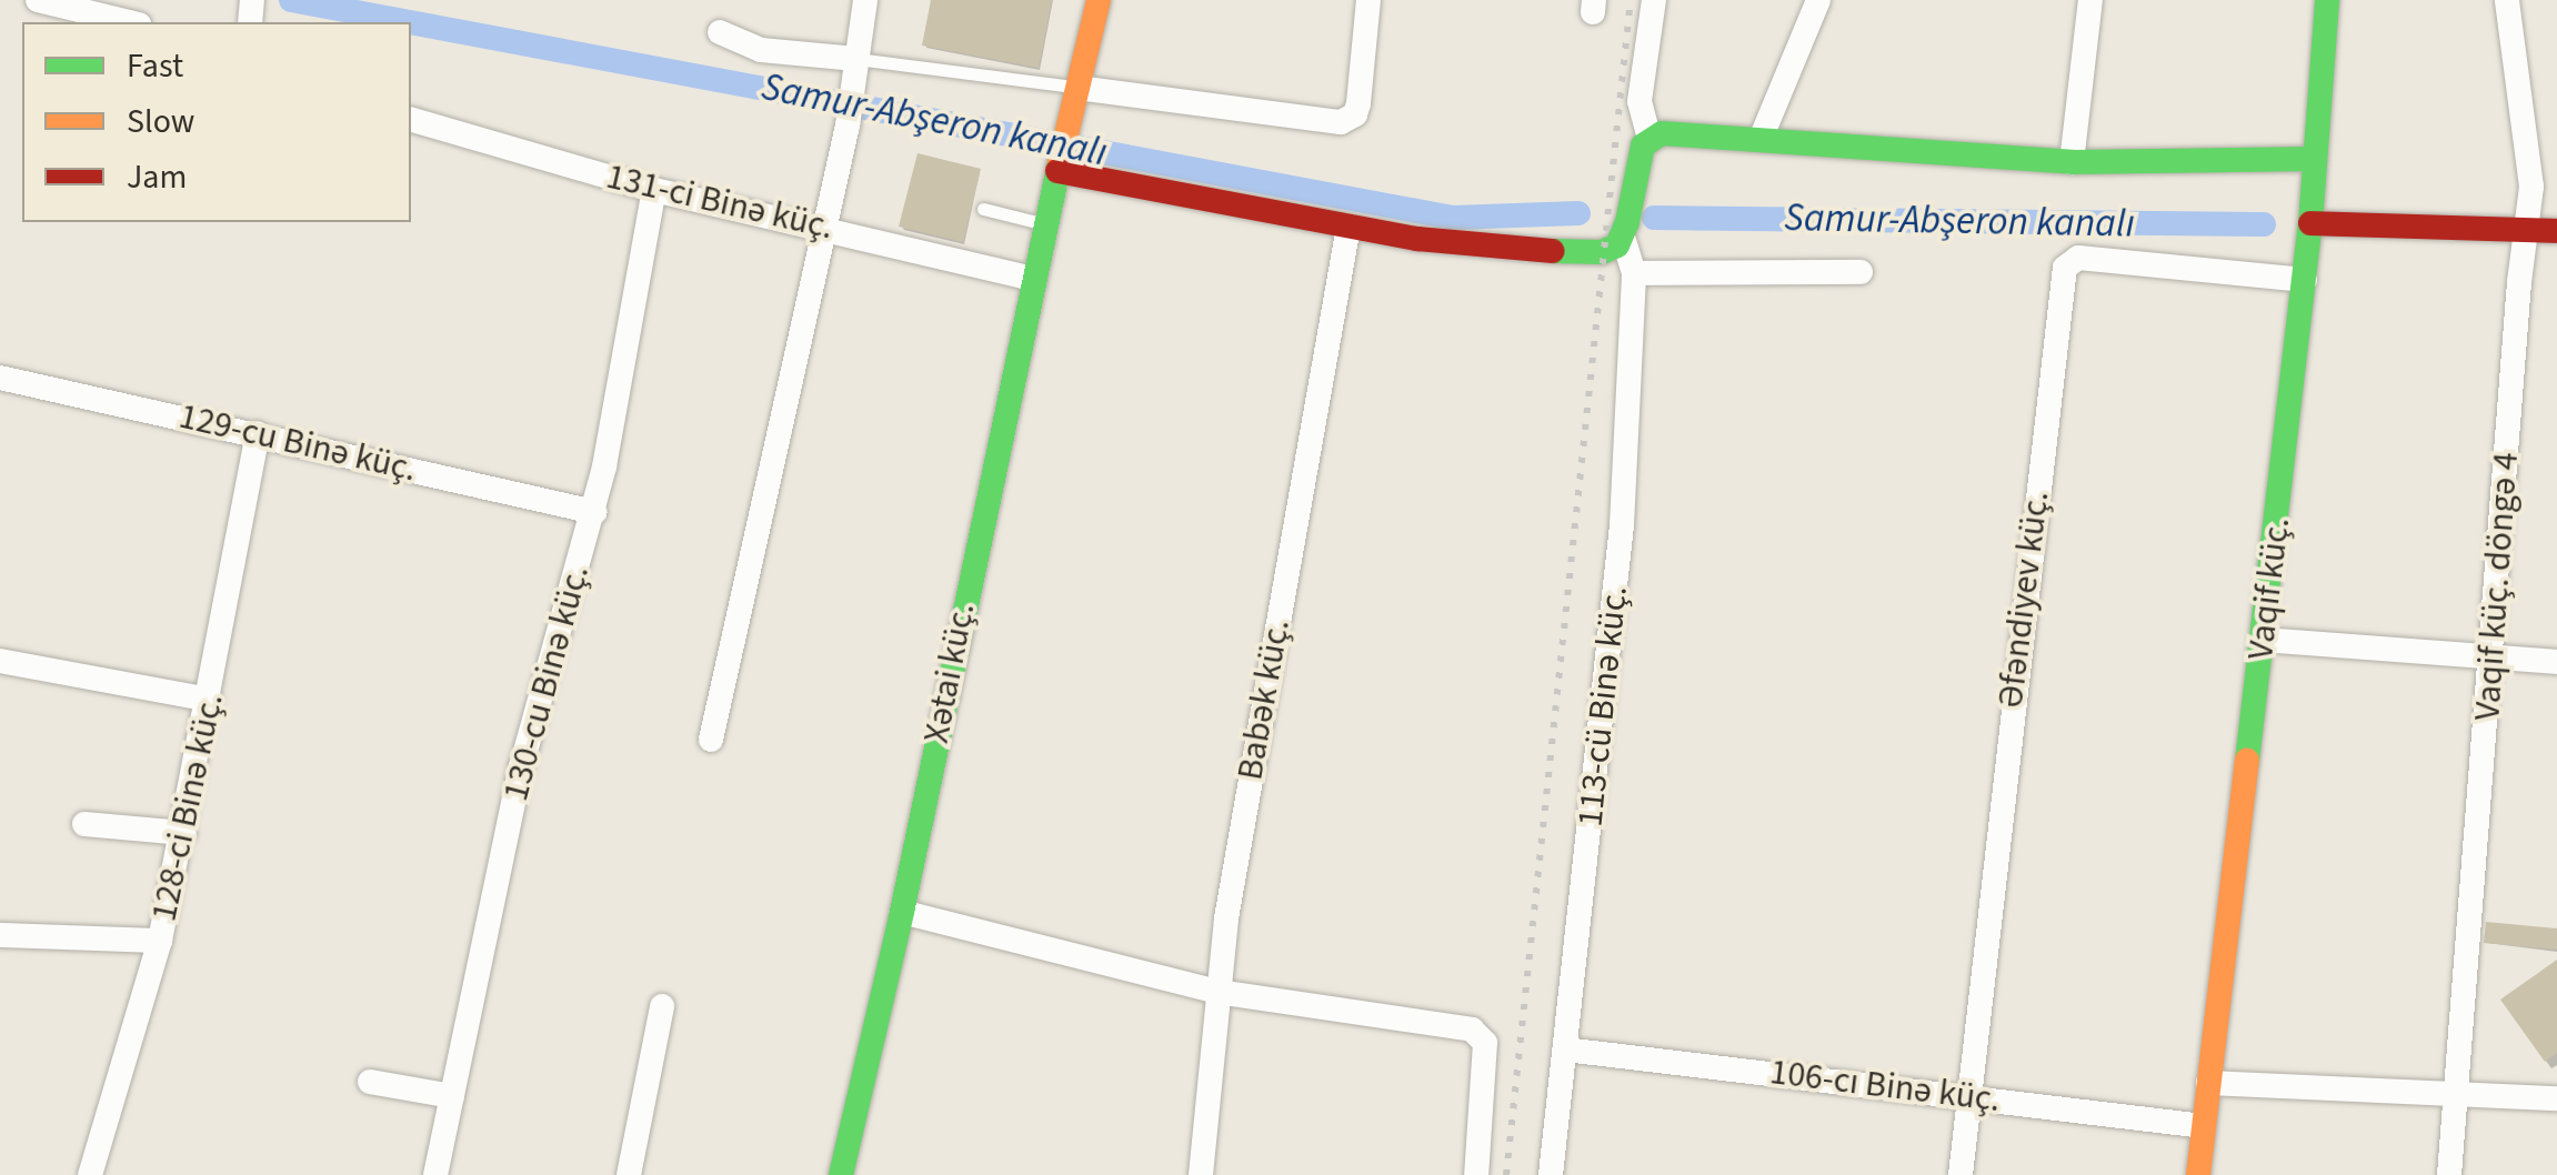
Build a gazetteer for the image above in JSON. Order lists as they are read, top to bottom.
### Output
{
  "streets": {
    "street": [
      "131-ci Binə küç.",
      "129-cu Binə küç.",
      "Vaqif küç. döngə 4",
      "Vaqif küç.",
      "Əfəndiyev küç.",
      "Xətai küç.",
      "130-cu Binə küç.",
      "Babək küç.",
      "113-cü Binə küç.",
      "128-ci Binə küç.",
      "106-cı Binə küç."
    ]
  },
  "crossings": [
    ["131-ci Binə küç.", "Xətai küç."],
    ["131-ci Binə küç.", "130-cu Binə küç."],
    ["129-cu Binə küç.", "130-cu Binə küç."],
    ["129-cu Binə küç.", "128-ci Binə küç."],
    ["Vaqif küç.", "Əfəndiyev küç."],
    ["Vaqif küç.", "106-cı Binə küç."],
    ["Əfəndiyev küç.", "106-cı Binə küç."],
    ["113-cü Binə küç.", "106-cı Binə küç."]
  ],
  "water": ["Samur-Abşeron kanalı"],
  "legend": ["Fast", "Slow", "Jam"]
}
